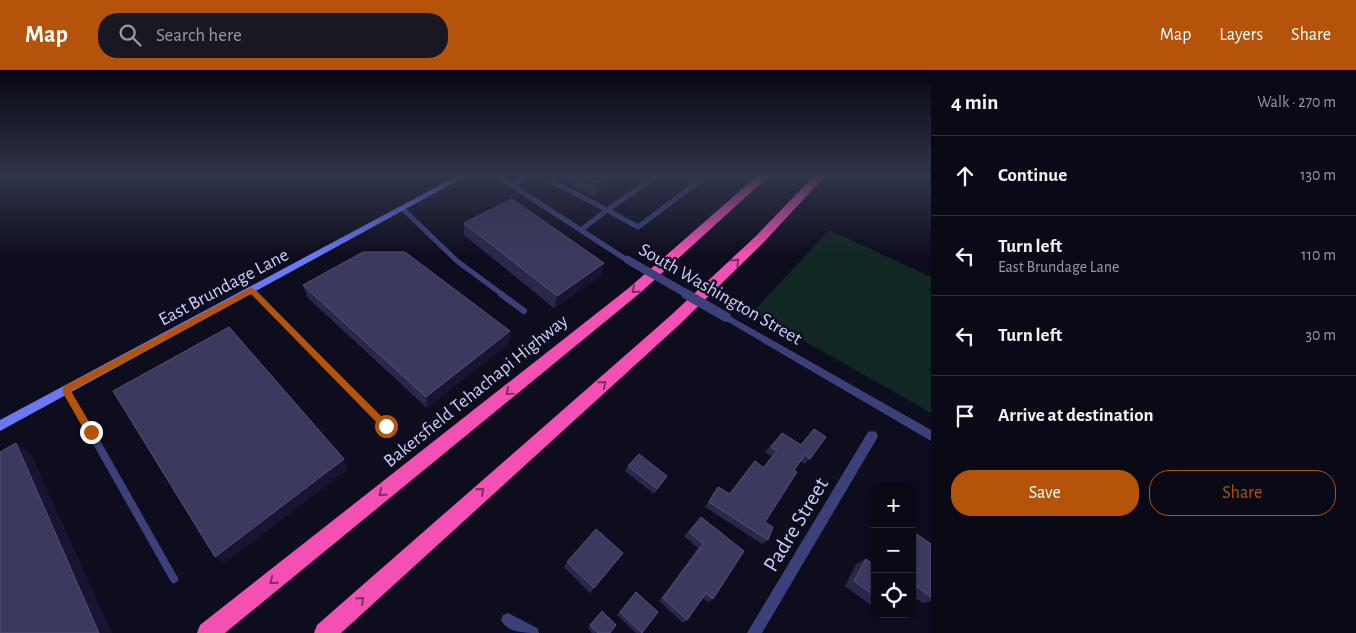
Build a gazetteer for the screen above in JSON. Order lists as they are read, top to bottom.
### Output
{
  "streets": {
    "highway": ["Bakersfield Tehachapi Highway"],
    "main road": ["East Brundage Lane"],
    "street": ["South Washington Street", "Padre Street"]
  },
  "page": {
    "header": "Map",
    "search": "Search here",
    "nav": ["Map", "Layers", "Share"],
    "heading": ["4 min", "Walk · 270 m"],
    "list": [
      ["Continue", "130 m"],
      ["Turn left", "East Brundage Lane", "110 m"],
      ["Turn left", "30 m"],
      "Arrive at destination"
    ],
    "buttons": ["Save", "Share"],
    "map_buttons": ["+", "−"]
  }
}
